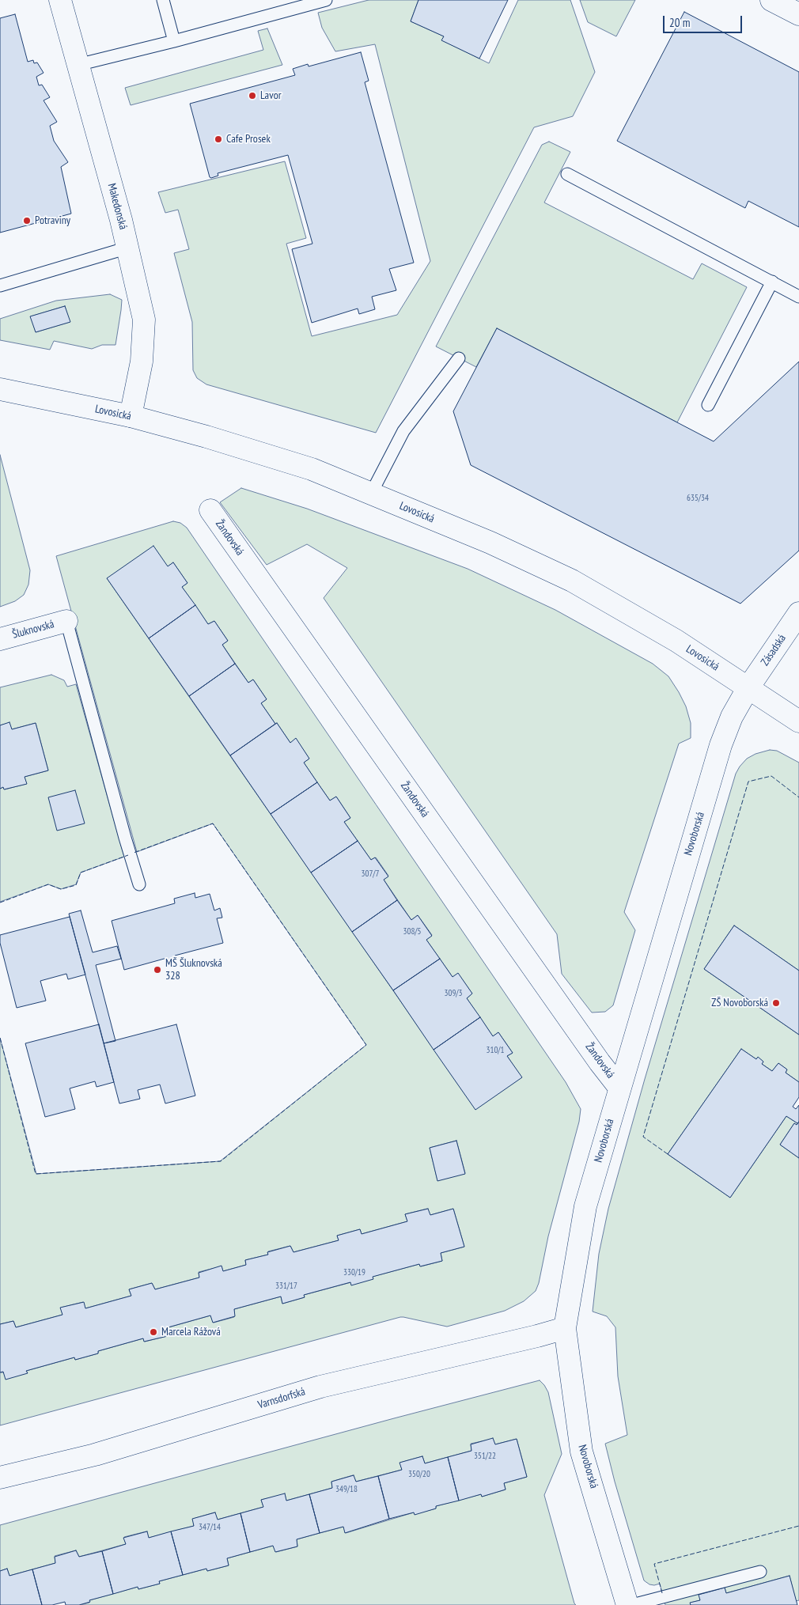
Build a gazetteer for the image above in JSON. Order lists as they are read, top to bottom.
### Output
{
  "streets": {
    "street": [
      "Makedonská",
      "Lovosická",
      "Žandovská",
      "Šluknovská",
      "Zásadská",
      "Novoborská",
      "Varnsdorfská"
    ]
  },
  "crossings": [
    ["Makedonská", "Lovosická"],
    ["Lovosická", "Zásadská"],
    ["Lovosická", "Novoborská"],
    ["Žandovská", "Novoborská"],
    ["Zásadská", "Novoborská"],
    ["Novoborská", "Varnsdorfská"]
  ],
  "places": [
    "Lavor",
    "Cafe Prosek",
    "Potraviny",
    "MŠ Šluknovská 328",
    "ZŠ Novoborská",
    "Marcela Rážová"
  ],
  "house_numbers": [
    "635/34",
    "307/7",
    "308/5",
    "309/3",
    "310/1",
    "330/19",
    "331/17",
    "351/22",
    "350/20",
    "349/18",
    "347/14"
  ],
  "scale_bar": "20 m"
}
